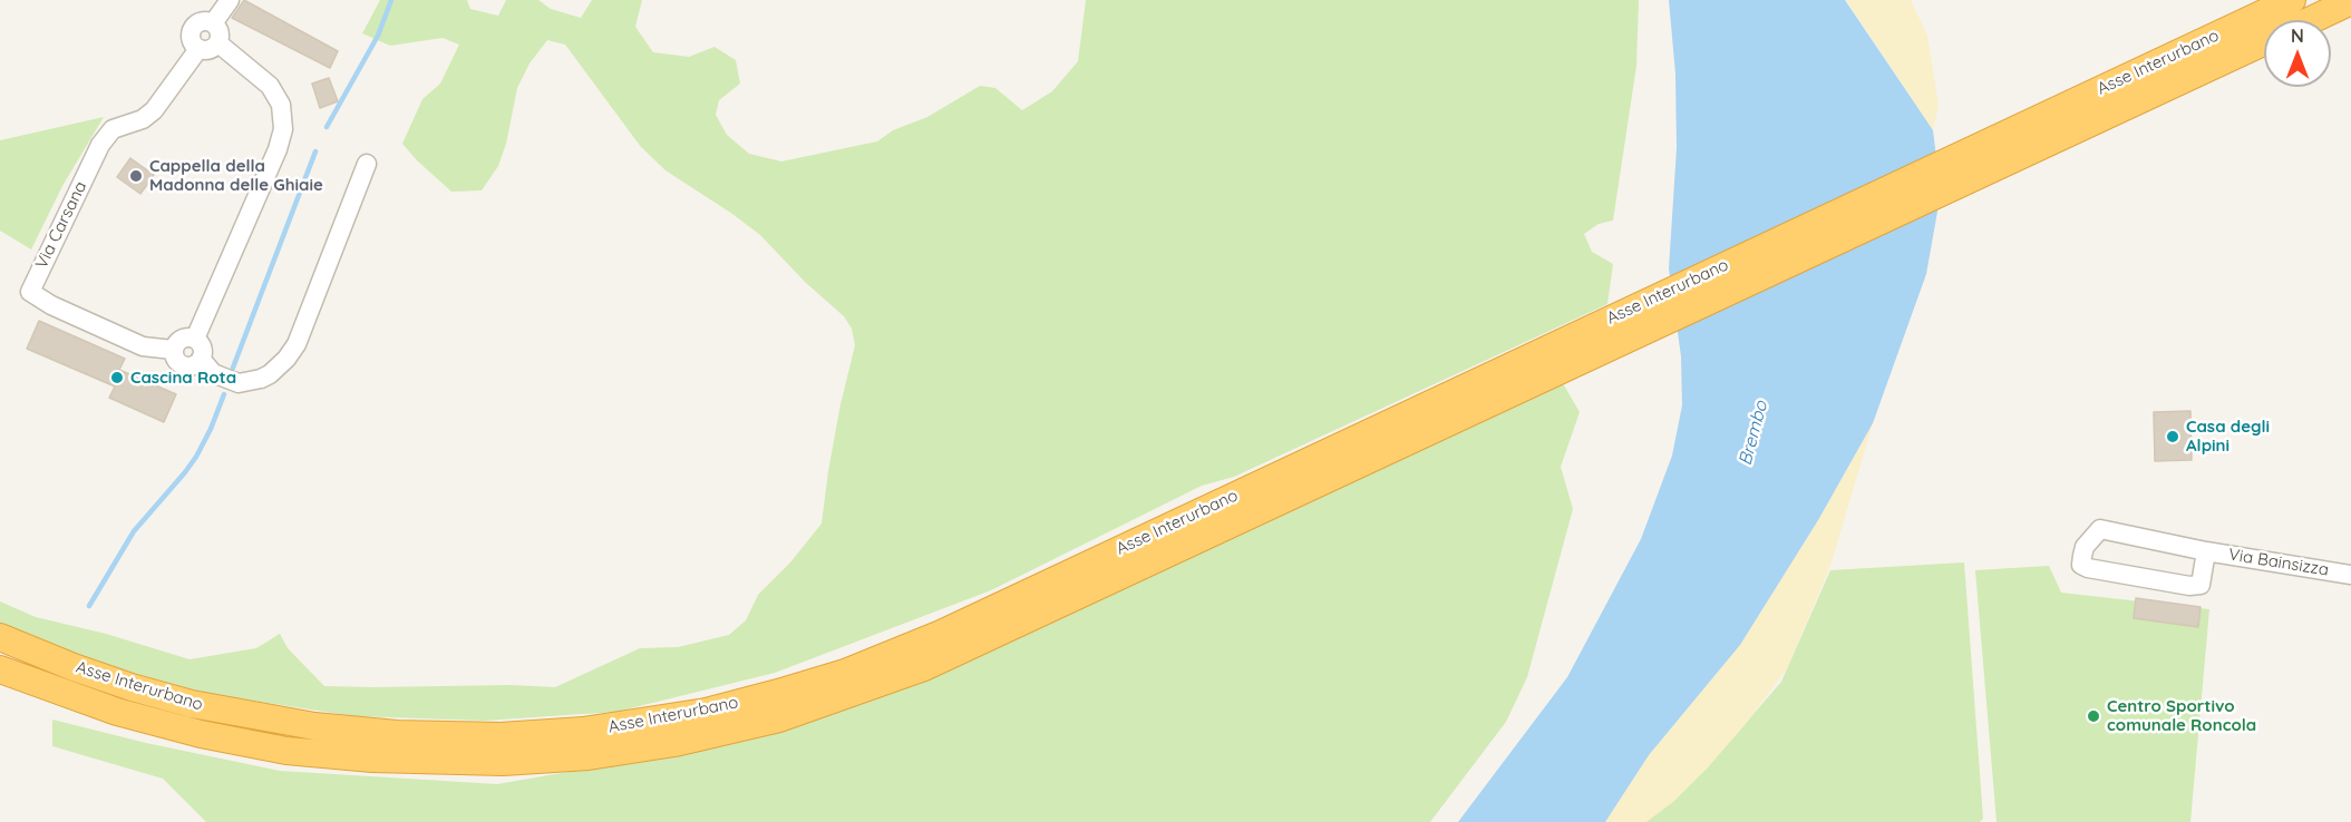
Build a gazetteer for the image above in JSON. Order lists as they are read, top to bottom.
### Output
{
  "streets": {
    "highway": ["Asse Interurbano"],
    "street": ["Via Carsana", "Via Bainsizza"]
  },
  "water": ["Brembo"],
  "places": [
    "Cappella della Madonna delle Ghiaie",
    "Cascina Rota",
    "Casa degli Alpini",
    "Centro Sportivo comunale Roncola"
  ],
  "north": "top"
}
